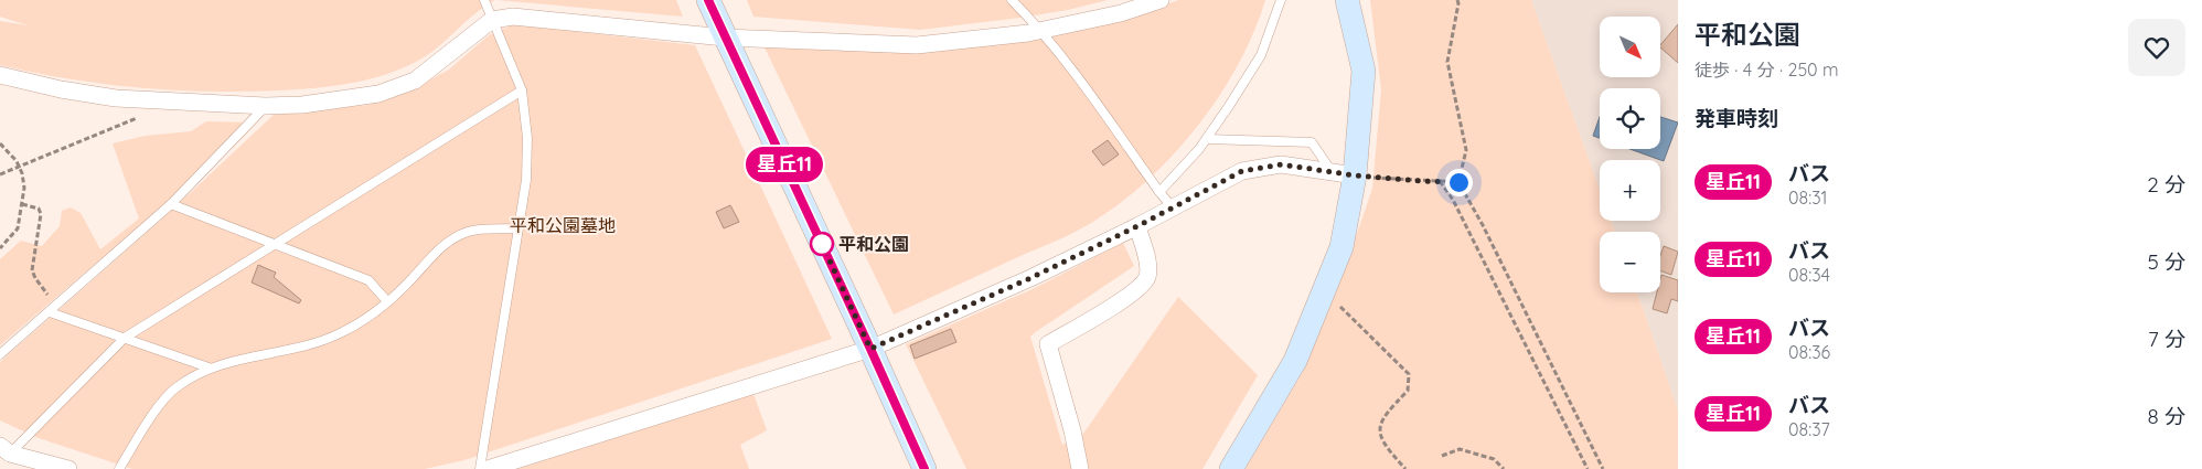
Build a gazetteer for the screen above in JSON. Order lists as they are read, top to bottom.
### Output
{
  "parks": ["平和公園墓地"],
  "places": ["平和公園"],
  "lines": ["bus line 星丘11"],
  "north": "bottom right",
  "page": {
    "on_map": "星丘11",
    "heading": [
      ["平和公園", "徒歩 · 4 分 · 250 m"],
      "発車時刻"
    ],
    "map_buttons": ["+", "−"],
    "list": [
      {
        "mark": "星丘11",
        "name": "バス",
        "note": "08:31",
        "value": "2 分"
      },
      {
        "mark": "星丘11",
        "name": "バス",
        "note": "08:34",
        "value": "5 分"
      },
      {
        "mark": "星丘11",
        "name": "バス",
        "note": "08:36",
        "value": "7 分"
      },
      {
        "mark": "星丘11",
        "name": "バス",
        "note": "08:37",
        "value": "8 分"
      }
    ]
  }
}
